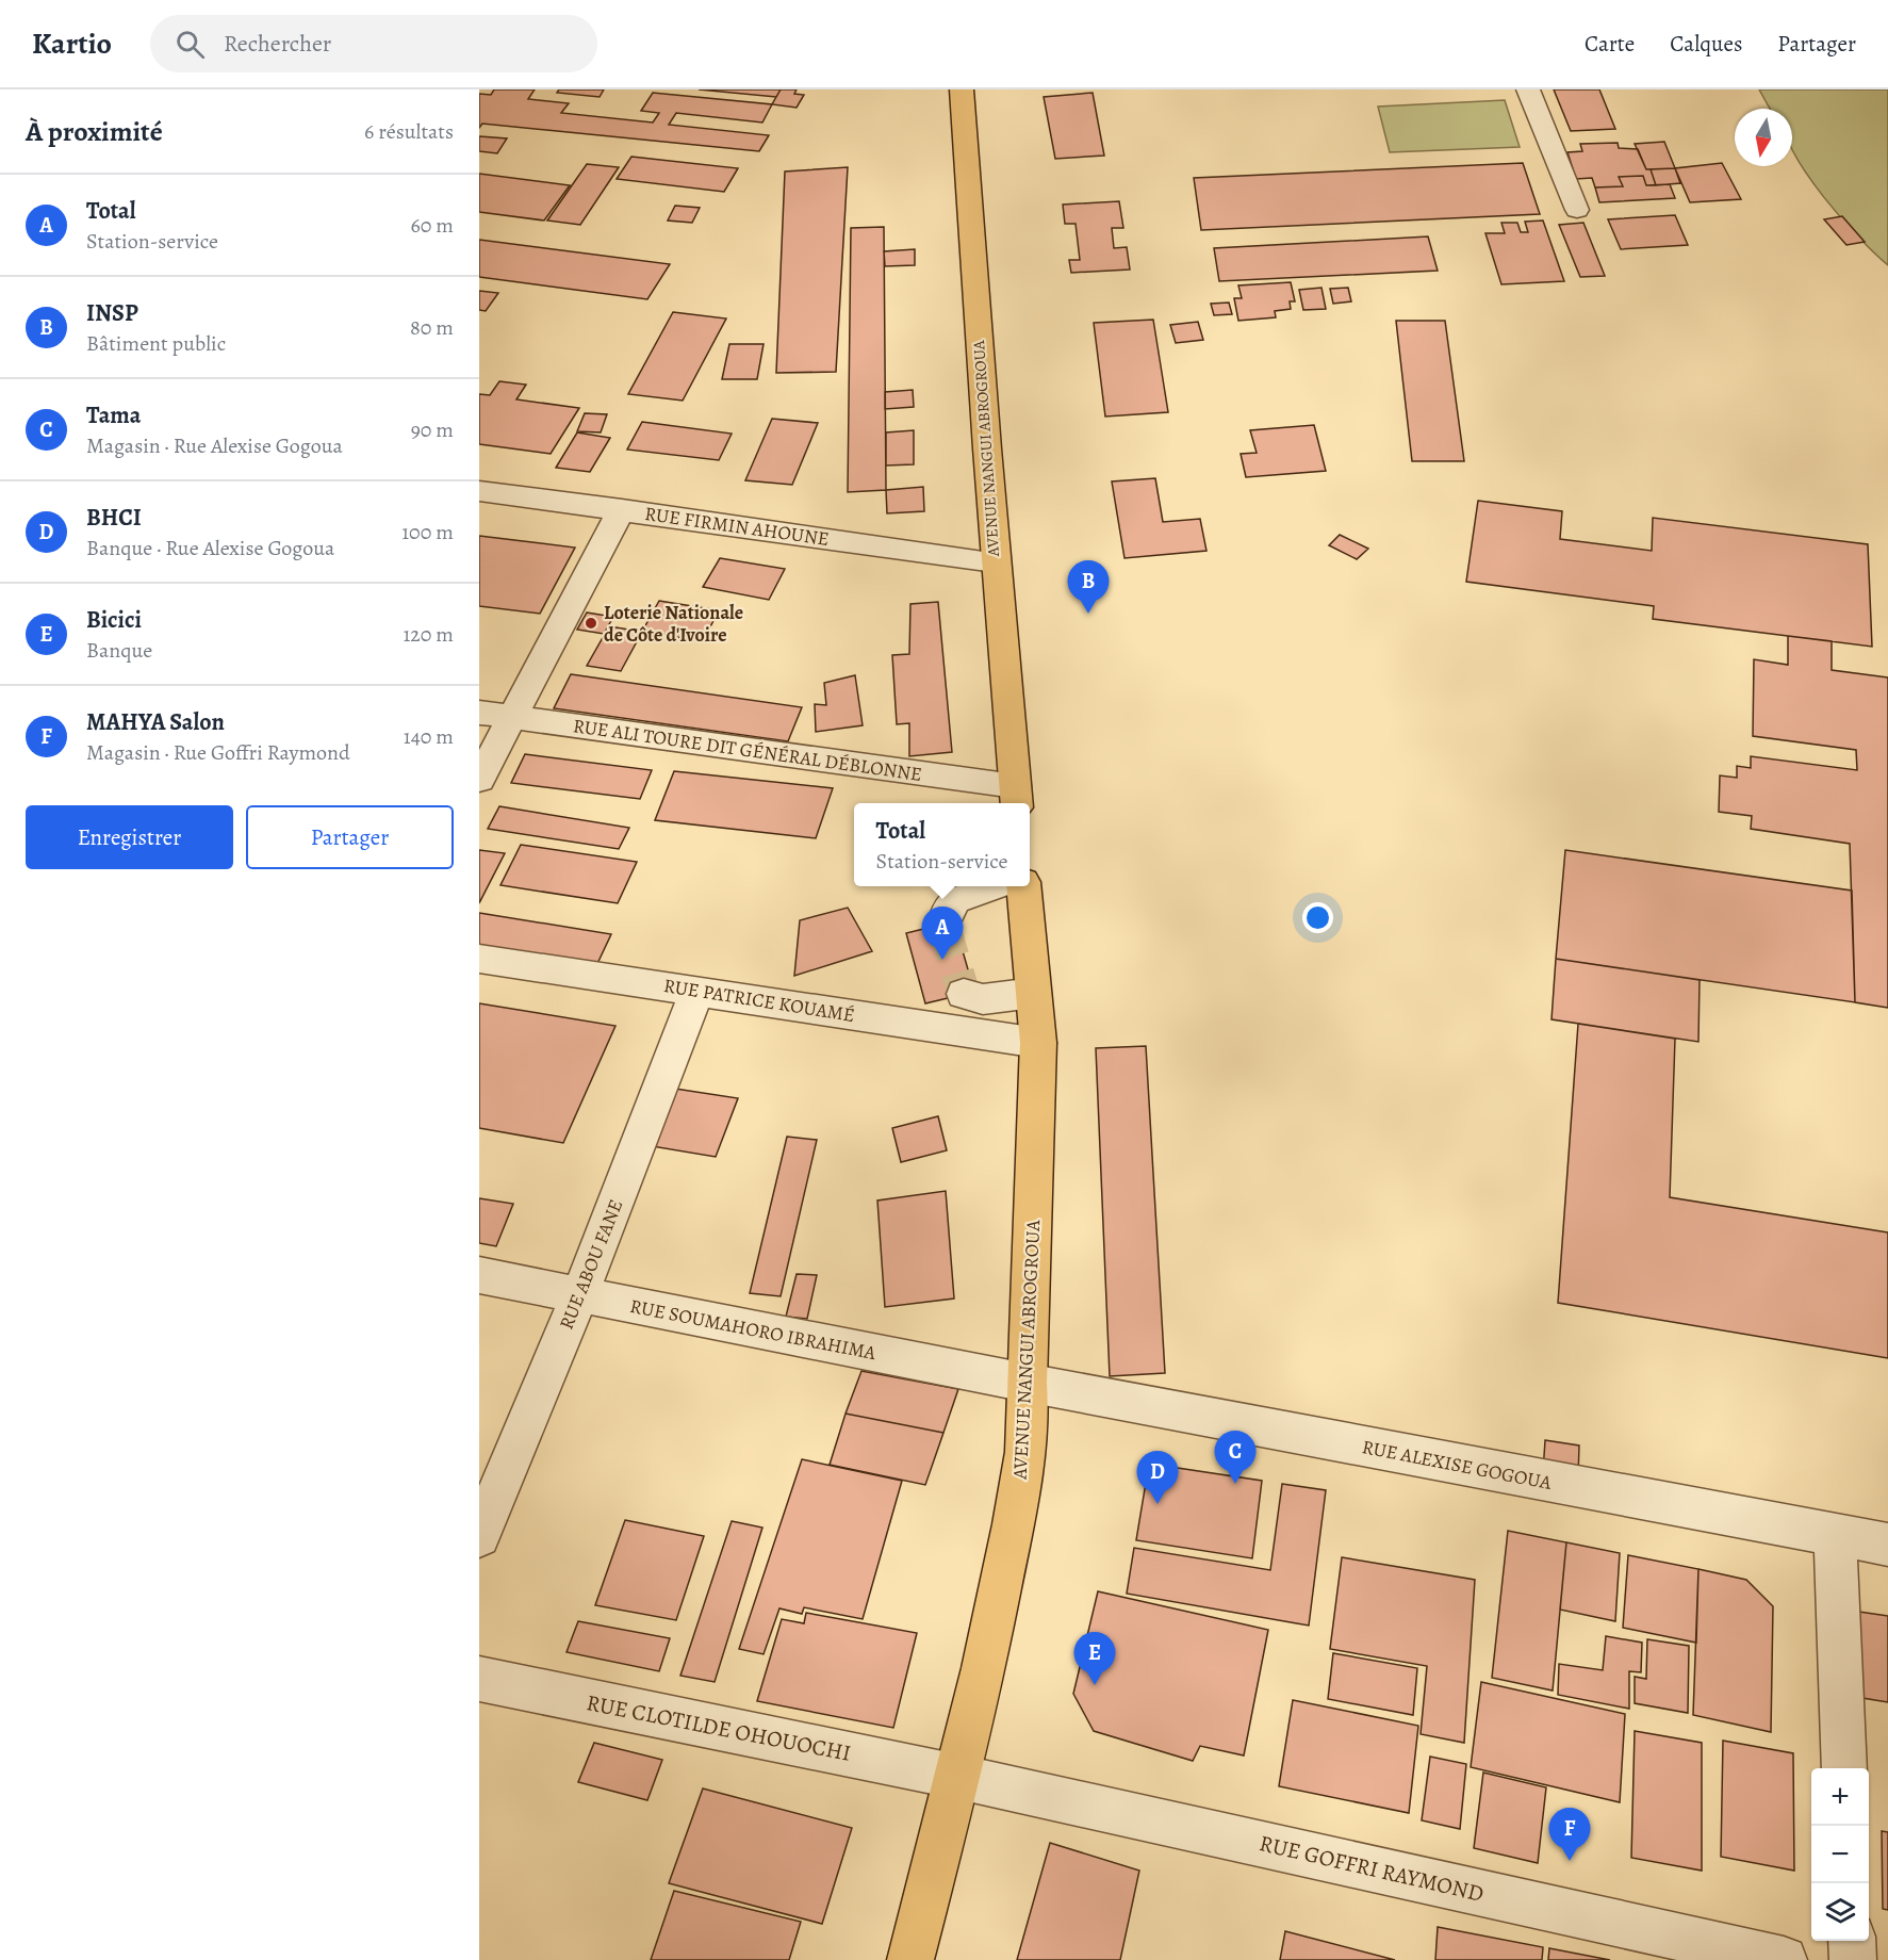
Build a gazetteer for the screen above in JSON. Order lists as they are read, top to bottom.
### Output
{
  "streets": {
    "main road": ["AVENUE NANGUI ABROGROUA"],
    "street": [
      "RUE FIRMIN AHOUNE",
      "RUE ALI TOURE DIT GÉNÉRAL DÉBLONNE",
      "RUE PATRICE KOUAMÉ",
      "RUE ABOU FANE",
      "RUE SOUMAHORO IBRAHIMA",
      "RUE ALEXISE GOGOUA",
      "RUE CLOTILDE OHOUOCHI",
      "RUE GOFFRI RAYMOND"
    ]
  },
  "crossings": [
    ["AVENUE NANGUI ABROGROUA", "RUE FIRMIN AHOUNE"],
    ["AVENUE NANGUI ABROGROUA", "RUE ALI TOURE DIT GÉNÉRAL DÉBLONNE"],
    ["AVENUE NANGUI ABROGROUA", "RUE PATRICE KOUAMÉ"],
    ["AVENUE NANGUI ABROGROUA", "RUE SOUMAHORO IBRAHIMA"],
    ["AVENUE NANGUI ABROGROUA", "RUE ALEXISE GOGOUA"],
    ["AVENUE NANGUI ABROGROUA", "RUE CLOTILDE OHOUOCHI"],
    ["AVENUE NANGUI ABROGROUA", "RUE GOFFRI RAYMOND"],
    ["RUE PATRICE KOUAMÉ", "RUE ABOU FANE"],
    ["RUE ABOU FANE", "RUE SOUMAHORO IBRAHIMA"],
    ["RUE SOUMAHORO IBRAHIMA", "RUE ALEXISE GOGOUA"],
    ["RUE CLOTILDE OHOUOCHI", "RUE GOFFRI RAYMOND"]
  ],
  "places": ["Loterie Nationale de Côte d'Ivoire"],
  "north": "bottom",
  "page": {
    "header": "Kartio",
    "search": "Rechercher",
    "nav": ["Carte", "Calques", "Partager"],
    "heading": ["À proximité", "6 résultats"],
    "list": [
      {
        "mark": "A",
        "name": "Total",
        "note": "Station-service",
        "value": "60 m"
      },
      {
        "mark": "B",
        "name": "INSP",
        "note": "Bâtiment public",
        "value": "80 m"
      },
      {
        "mark": "C",
        "name": "Tama",
        "note": "Magasin · Rue Alexise Gogoua",
        "value": "90 m"
      },
      {
        "mark": "D",
        "name": "BHCI",
        "note": "Banque · Rue Alexise Gogoua",
        "value": "100 m"
      },
      {
        "mark": "E",
        "name": "Bicici",
        "note": "Banque",
        "value": "120 m"
      },
      {
        "mark": "F",
        "name": "MAHYA Salon",
        "note": "Magasin · Rue Goffri Raymond",
        "value": "140 m"
      }
    ],
    "pins": [
      "B",
      "A",
      "C",
      "D",
      "E",
      "F"
    ],
    "buttons": ["Enregistrer", "Partager"],
    "popup": ["Total", "Station-service"],
    "map_buttons": ["+", "−"]
  }
}
